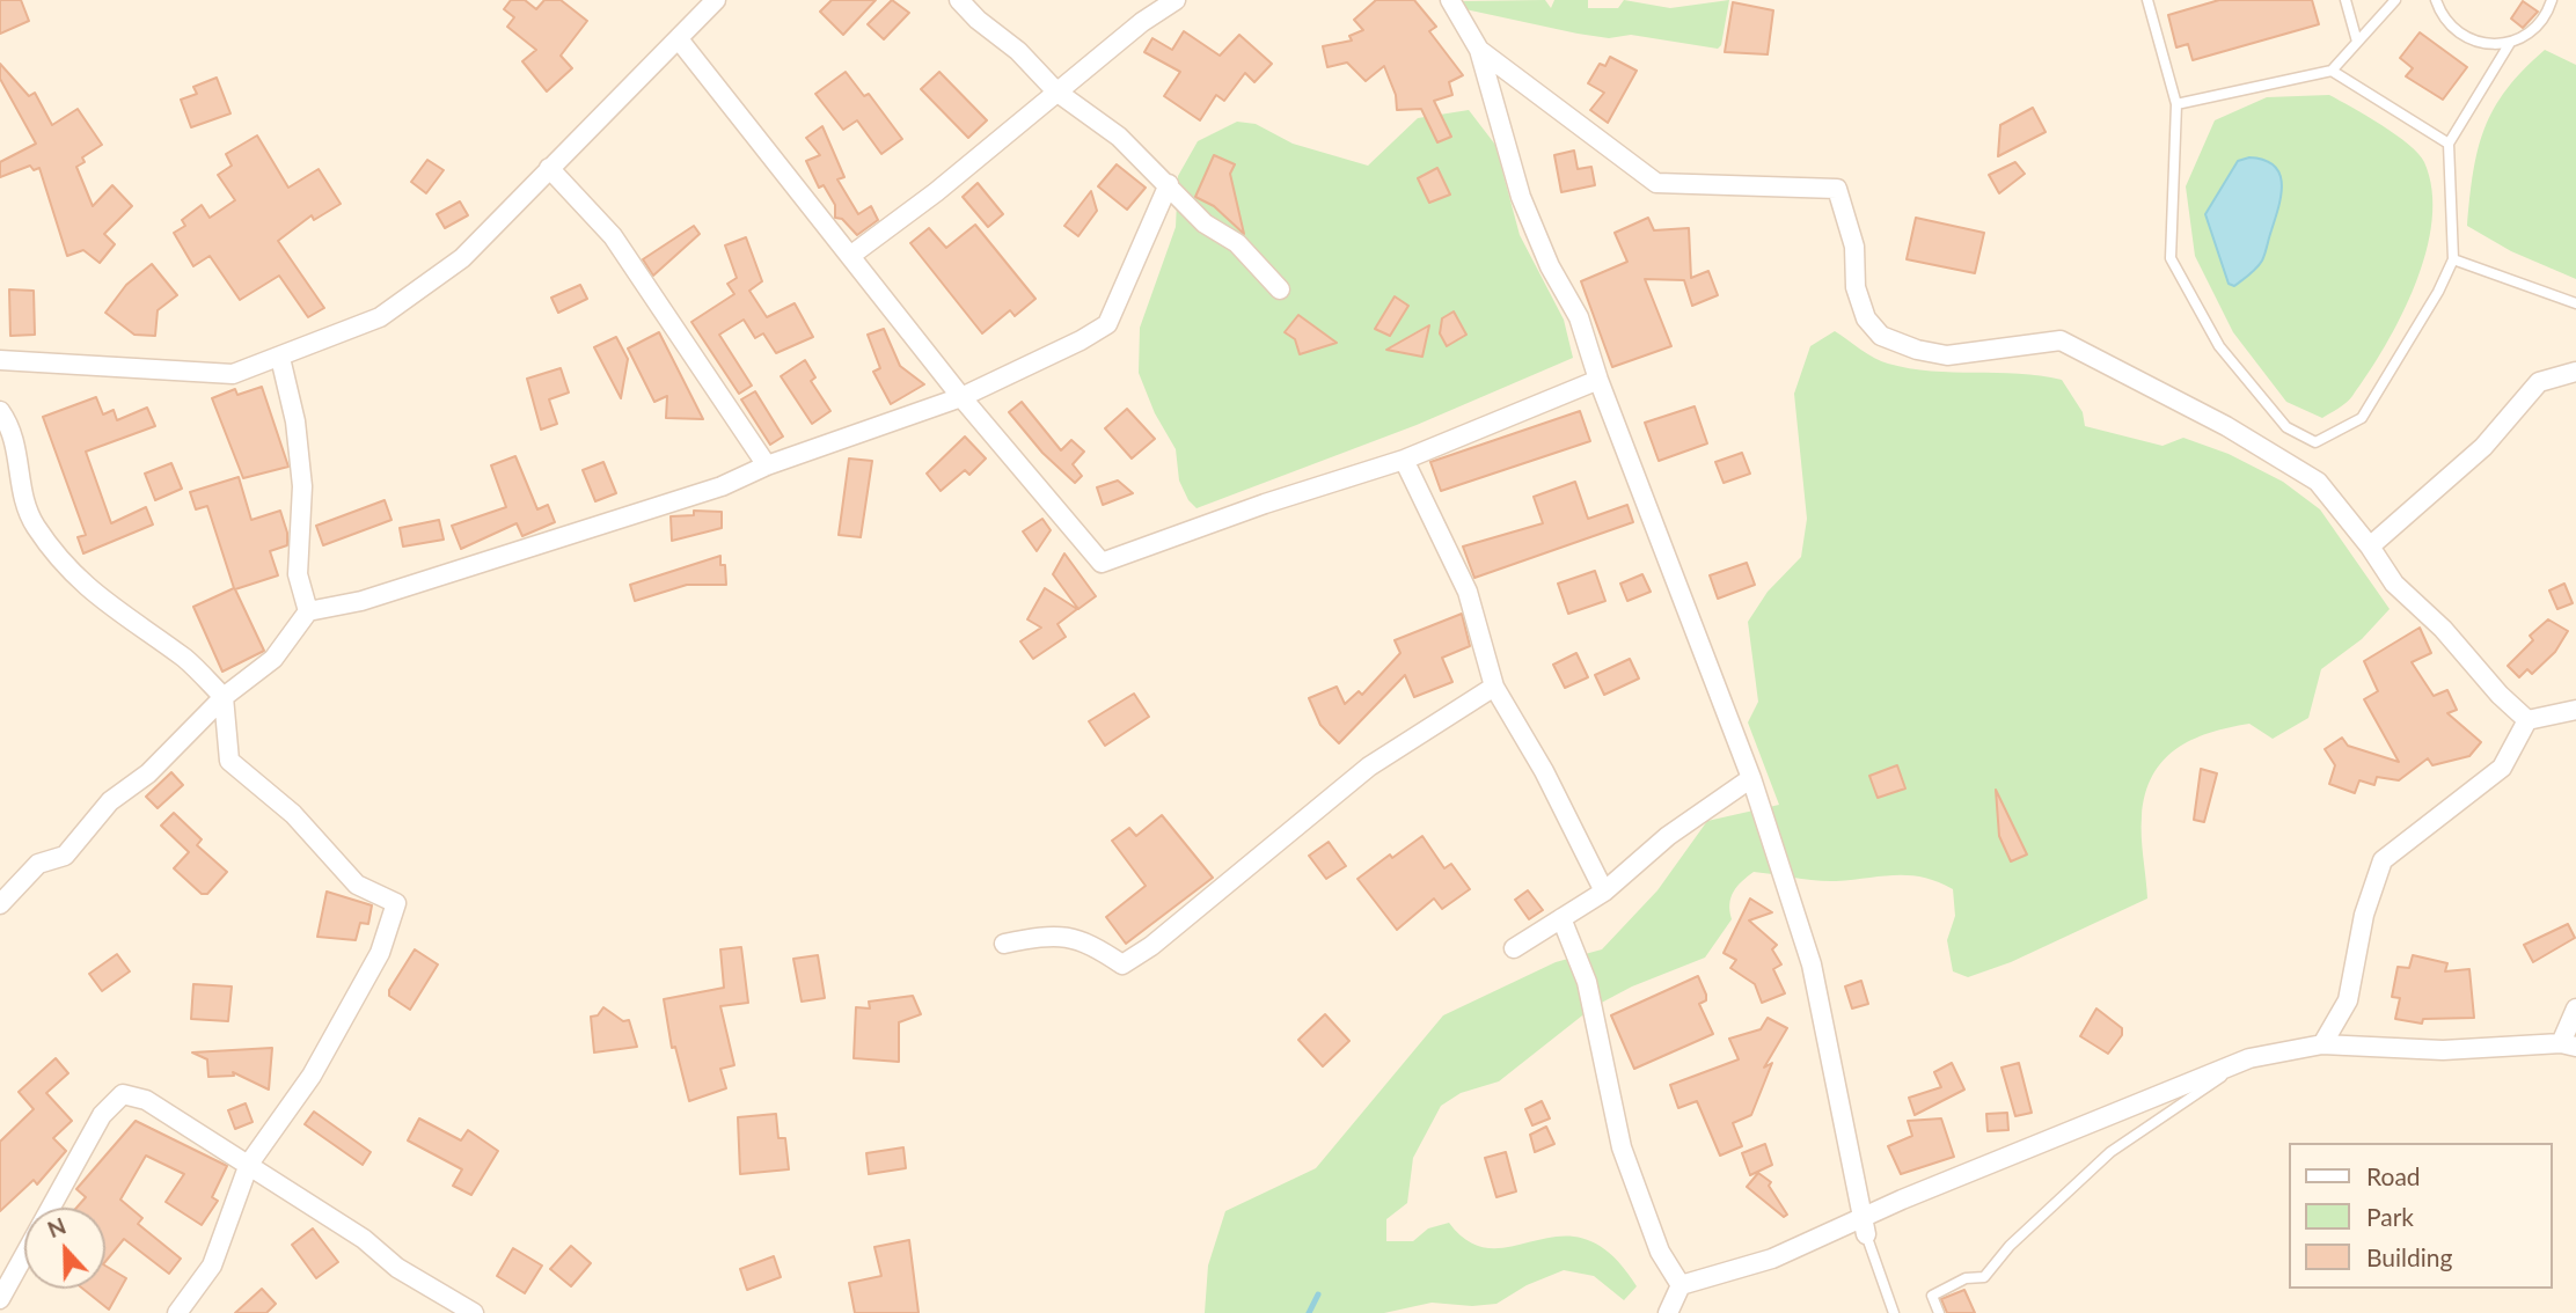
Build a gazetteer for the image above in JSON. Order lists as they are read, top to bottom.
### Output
{
  "legend": ["Road", "Park", "Building"],
  "north": "top"
}
